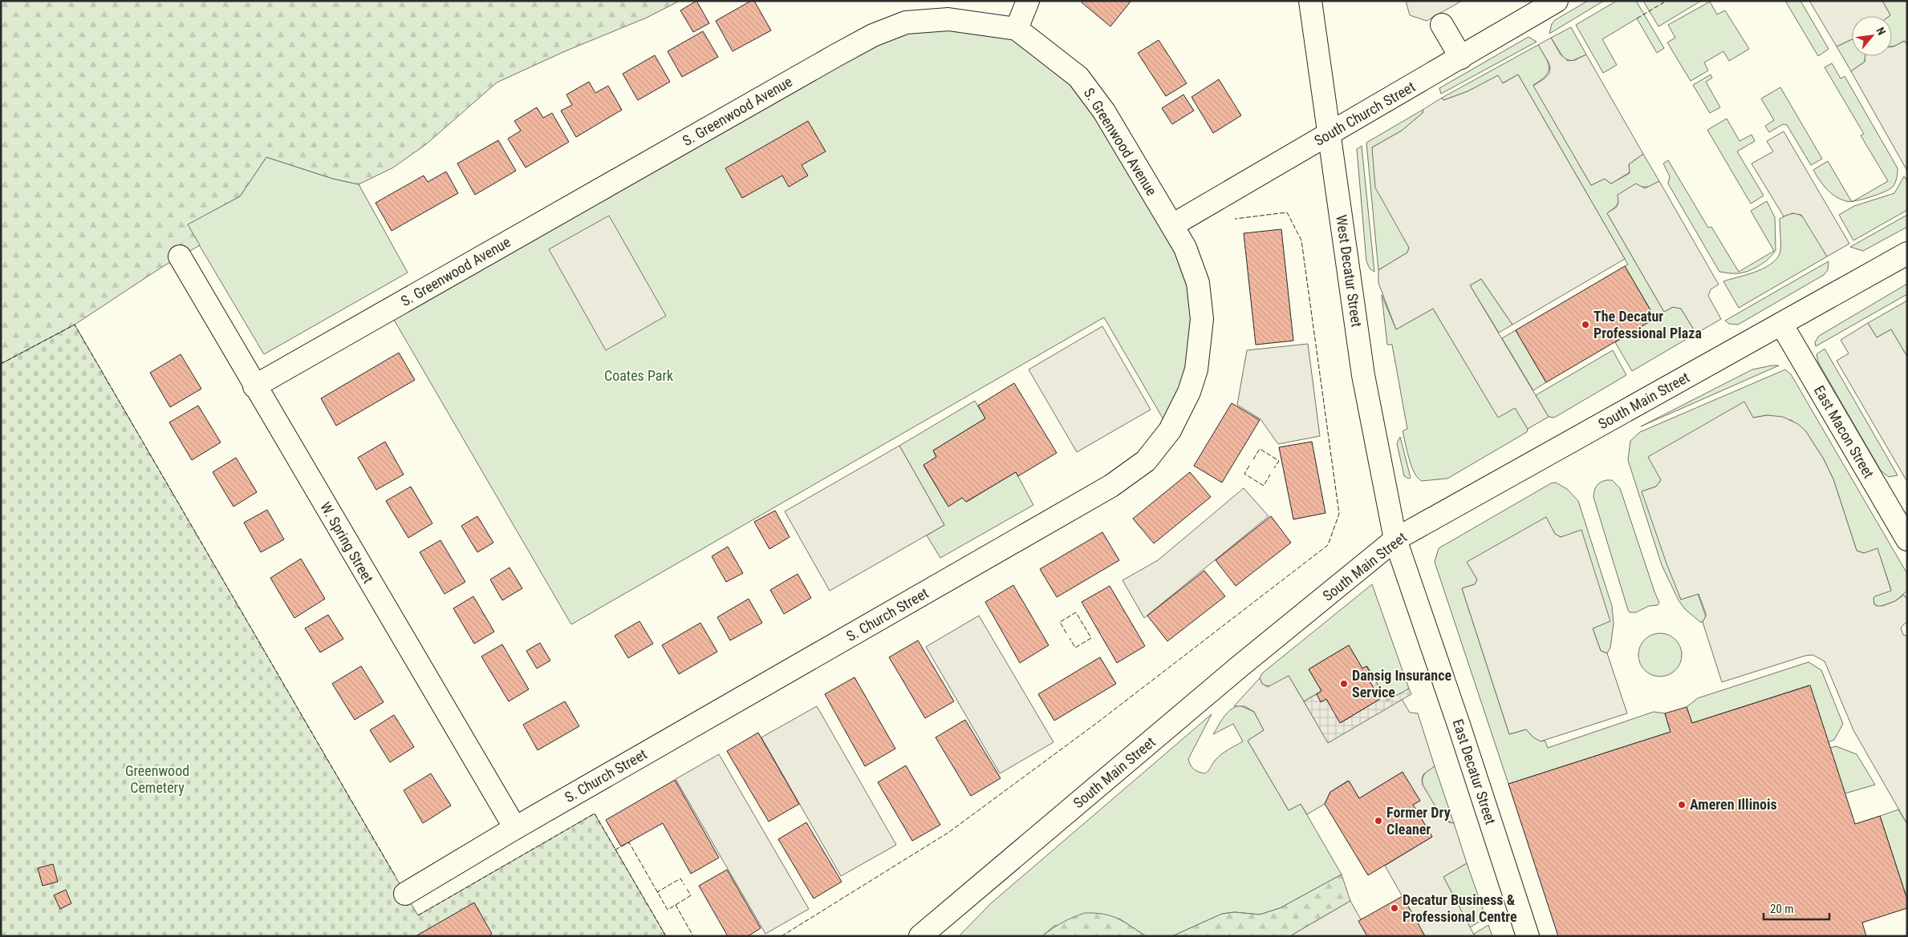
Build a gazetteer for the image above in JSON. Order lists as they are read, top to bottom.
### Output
{
  "streets": {
    "street": [
      "S. Greenwood Avenue",
      "South Church Street",
      "West Decatur Street",
      "South Main Street",
      "East Macon Street",
      "W. Spring Street",
      "S. Church Street",
      "East Decatur Street"
    ]
  },
  "crossings": [
    ["S. Greenwood Avenue", "South Church Street"],
    ["S. Greenwood Avenue", "W. Spring Street"],
    ["S. Greenwood Avenue", "S. Church Street"],
    ["South Church Street", "West Decatur Street"],
    ["South Church Street", "S. Church Street"],
    ["West Decatur Street", "South Main Street"],
    ["West Decatur Street", "East Decatur Street"],
    ["South Main Street", "East Macon Street"],
    ["South Main Street", "East Decatur Street"],
    ["W. Spring Street", "S. Church Street"]
  ],
  "parks": ["Coates Park", "Greenwood Cemetery"],
  "places": [
    "The Decatur Professional Plaza",
    "Dansig Insurance Service",
    "Ameren Illinois",
    "Former Dry Cleaner",
    "Decatur Business & Professional Centre"
  ],
  "scale_bar": "20 m",
  "north": "top right"
}
